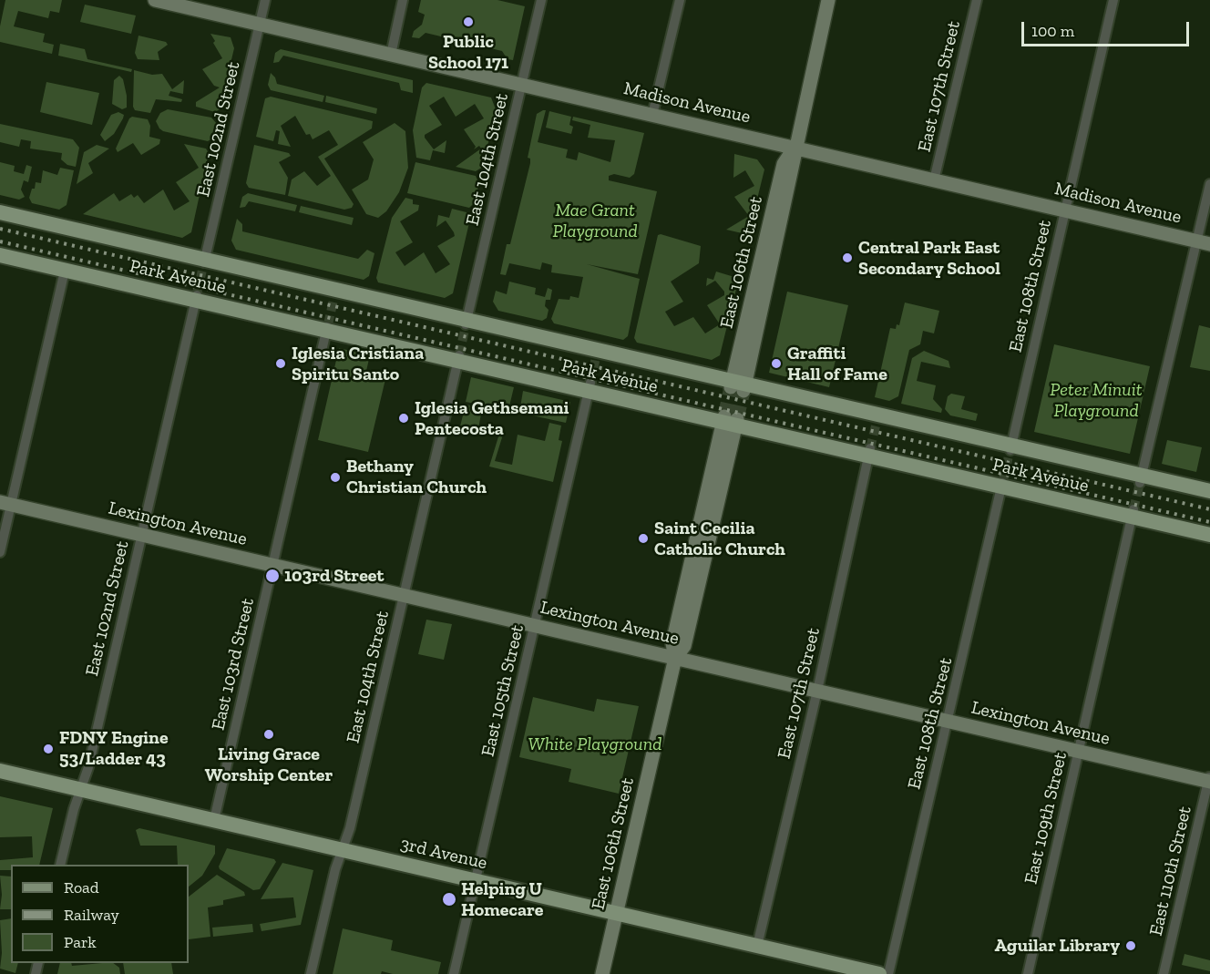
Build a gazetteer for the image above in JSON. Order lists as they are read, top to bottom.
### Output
{
  "streets": {
    "main road": [
      "Madison Avenue",
      "East 106th Street",
      "Park Avenue",
      "Lexington Avenue",
      "3rd Avenue"
    ],
    "street": [
      "East 107th Street",
      "East 102nd Street",
      "East 104th Street",
      "East 108th Street",
      "East 103rd Street",
      "East 105th Street",
      "East 109th Street",
      "East 110th Street"
    ]
  },
  "crossings": [
    ["East 107th Street", "Madison Avenue"],
    ["East 107th Street", "Park Avenue"],
    ["East 107th Street", "Lexington Avenue"],
    ["East 107th Street", "3rd Avenue"],
    ["Madison Avenue", "East 102nd Street"],
    ["Madison Avenue", "East 104th Street"],
    ["Madison Avenue", "East 106th Street"],
    ["Madison Avenue", "East 108th Street"],
    ["East 102nd Street", "Park Avenue"],
    ["East 102nd Street", "Lexington Avenue"],
    ["East 102nd Street", "3rd Avenue"],
    ["East 104th Street", "Park Avenue"],
    ["East 104th Street", "Lexington Avenue"],
    ["East 104th Street", "3rd Avenue"],
    ["East 106th Street", "Park Avenue"],
    ["East 106th Street", "Lexington Avenue"],
    ["East 106th Street", "3rd Avenue"],
    ["Park Avenue", "East 108th Street"],
    ["Park Avenue", "East 103rd Street"],
    ["Park Avenue", "East 105th Street"],
    ["Park Avenue", "East 109th Street"],
    ["East 108th Street", "Lexington Avenue"],
    ["Lexington Avenue", "East 103rd Street"],
    ["Lexington Avenue", "East 105th Street"],
    ["Lexington Avenue", "East 109th Street"],
    ["Lexington Avenue", "East 110th Street"],
    ["East 103rd Street", "3rd Avenue"],
    ["East 105th Street", "3rd Avenue"]
  ],
  "parks": ["Mae Grant Playground", "Peter Minuit Playground", "White Playground"],
  "places": [
    "Public School 171",
    "Central Park East Secondary School",
    "Iglesia Cristiana Spiritu Santo",
    "Graffiti Hall of Fame",
    "Iglesia Gethsemani Pentecosta",
    "Bethany Christian Church",
    "Saint Cecilia Catholic Church",
    "103rd Street",
    "Living Grace Worship Center",
    "FDNY Engine 53/Ladder 43",
    "Helping U Homecare",
    "Aguilar Library"
  ],
  "legend": ["Road", "Railway", "Park"],
  "scale_bar": "100 m"
}
